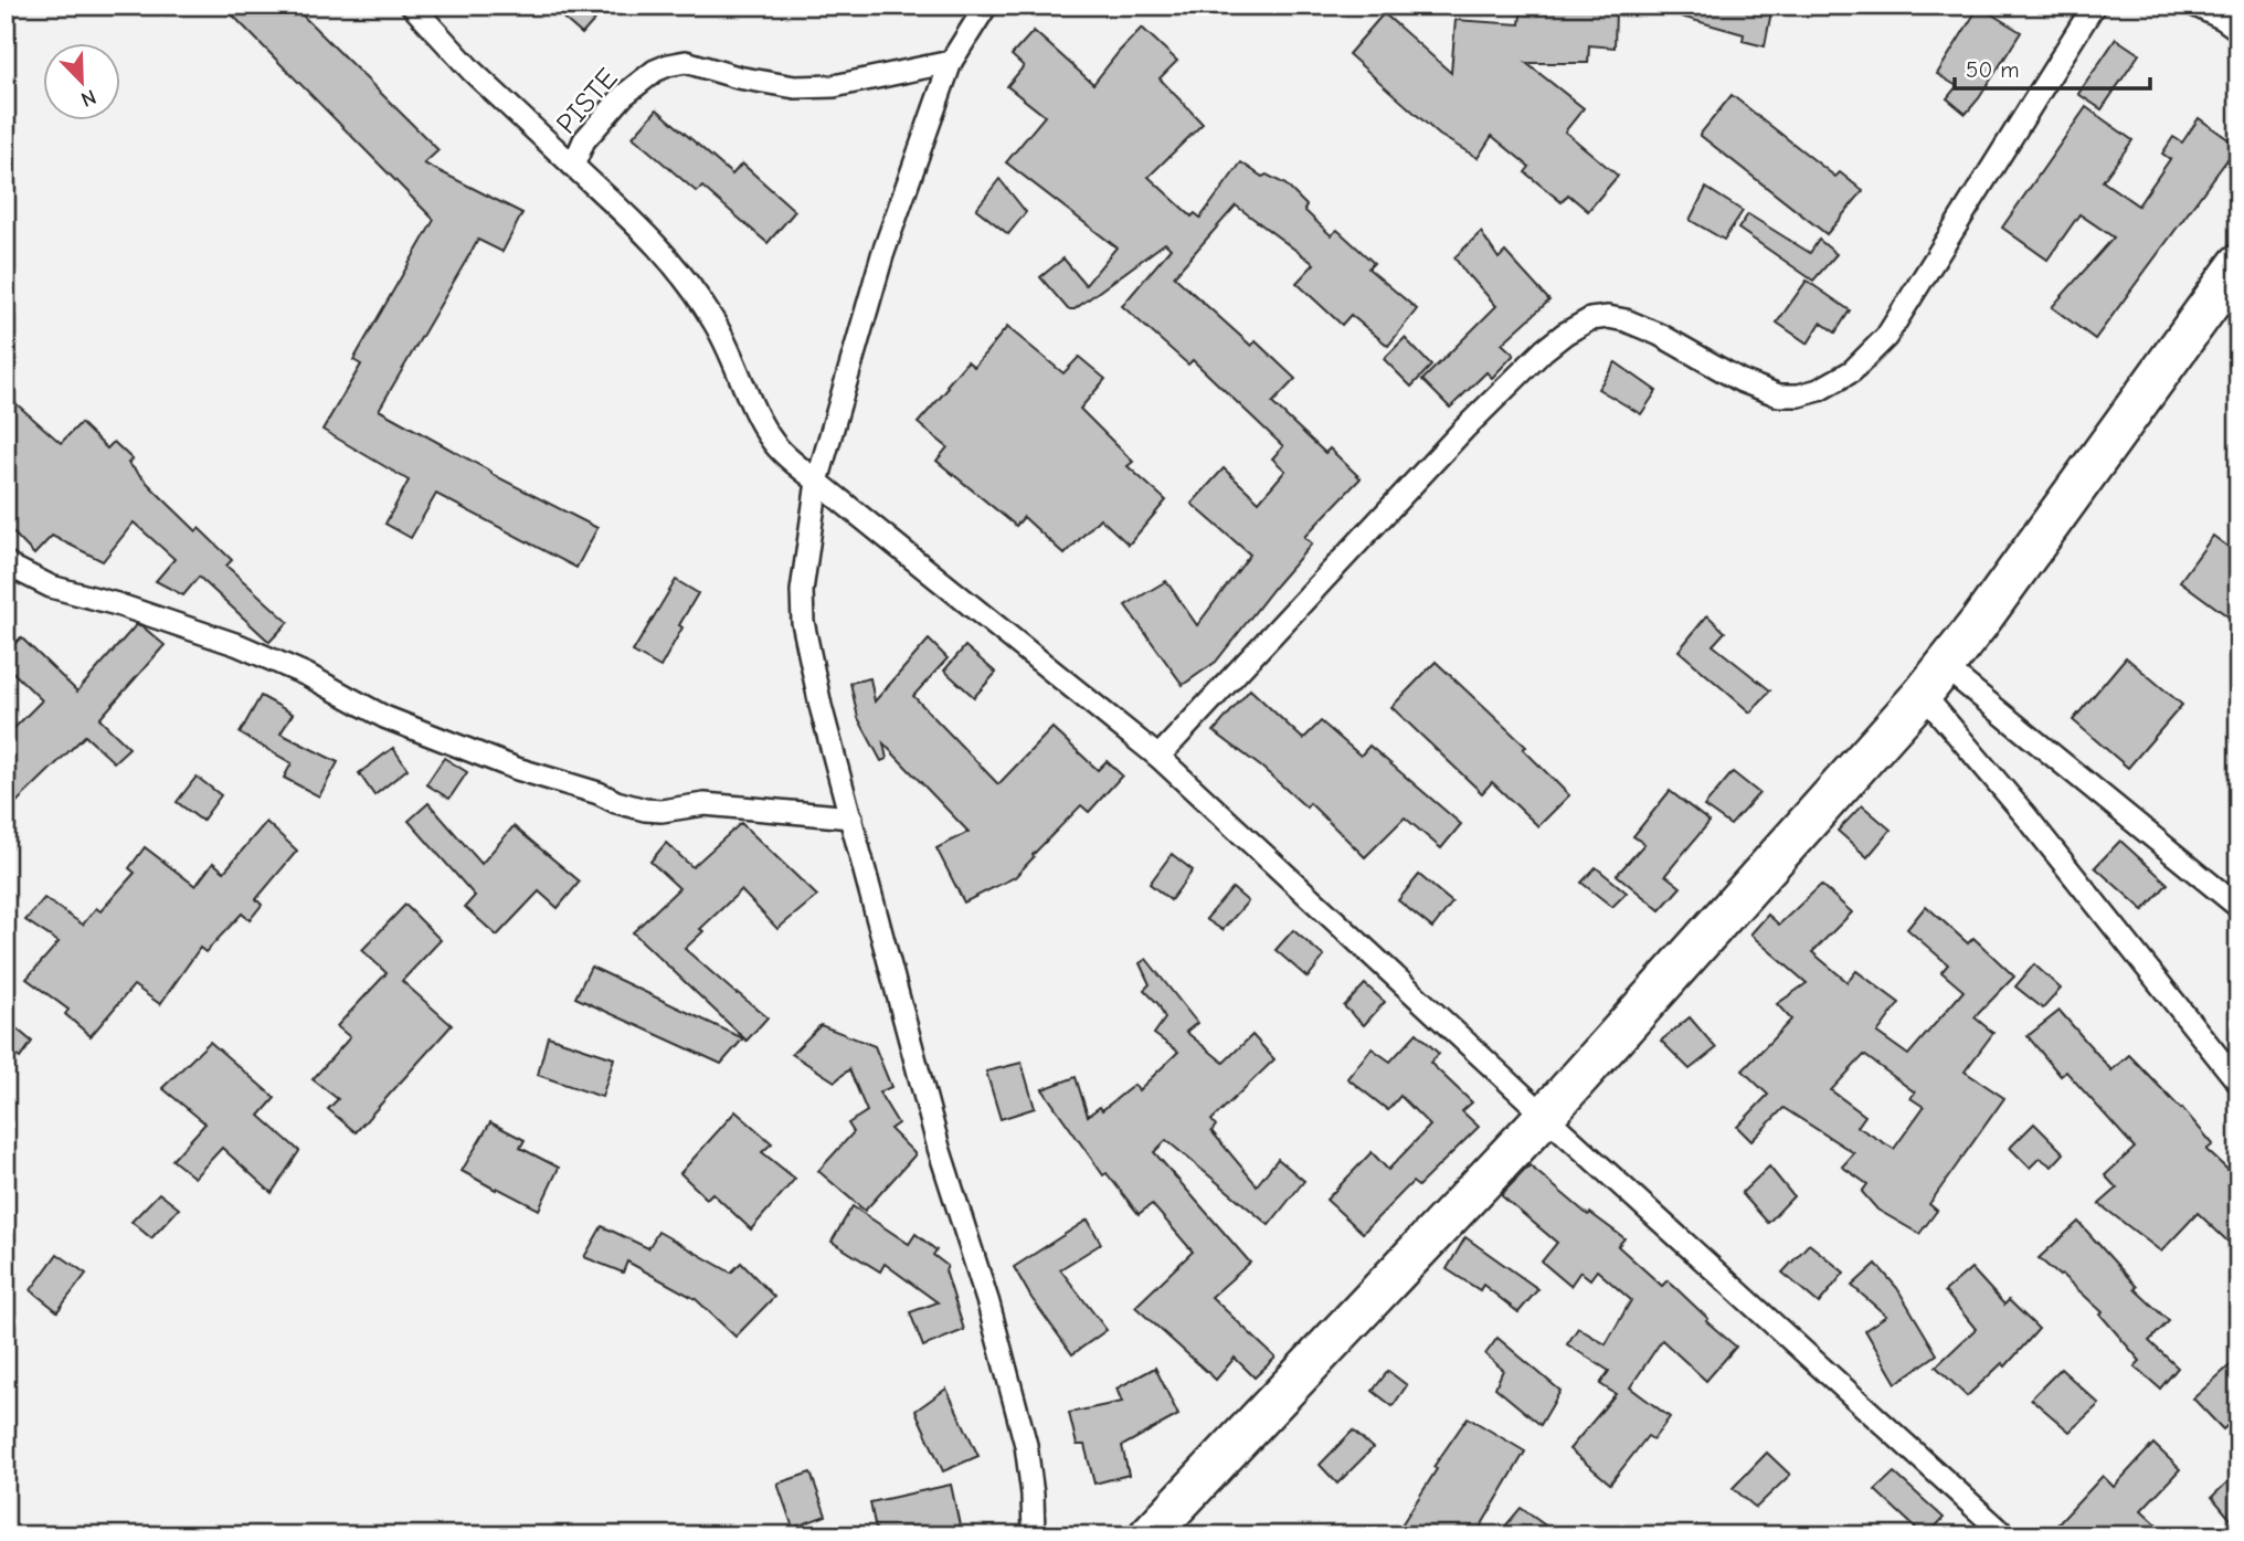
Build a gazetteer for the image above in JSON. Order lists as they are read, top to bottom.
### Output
{
  "streets": {
    "street": ["PISTE"]
  },
  "scale_bar": "50 m",
  "north": "bottom right"
}
